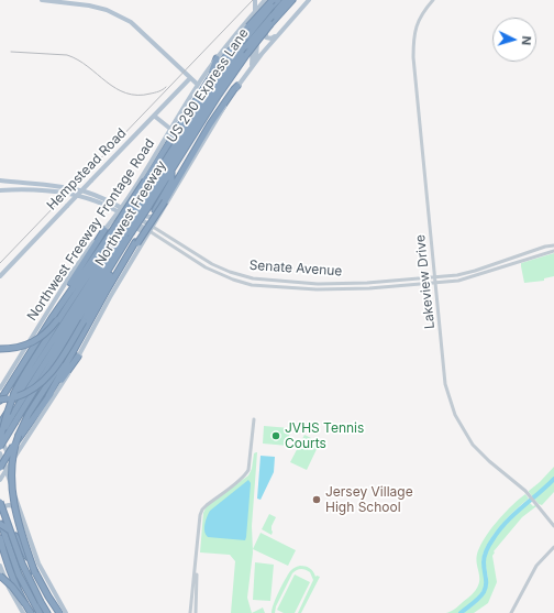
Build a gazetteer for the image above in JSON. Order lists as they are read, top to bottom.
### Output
{
  "streets": {
    "highway": ["US 290 Express Lane", "Northwest Freeway"],
    "main road": ["Hempstead Road", "Northwest Freeway Frontage Road", "Senate Avenue"],
    "street": ["Lakeview Drive"]
  },
  "crossings": [
    ["US 290 Express Lane", "Northwest Freeway"],
    ["Northwest Freeway Frontage Road", "Senate Avenue"],
    ["Senate Avenue", "Lakeview Drive"]
  ],
  "places": ["JVHS Tennis Courts", "Jersey Village High School"],
  "north": "right"
}
